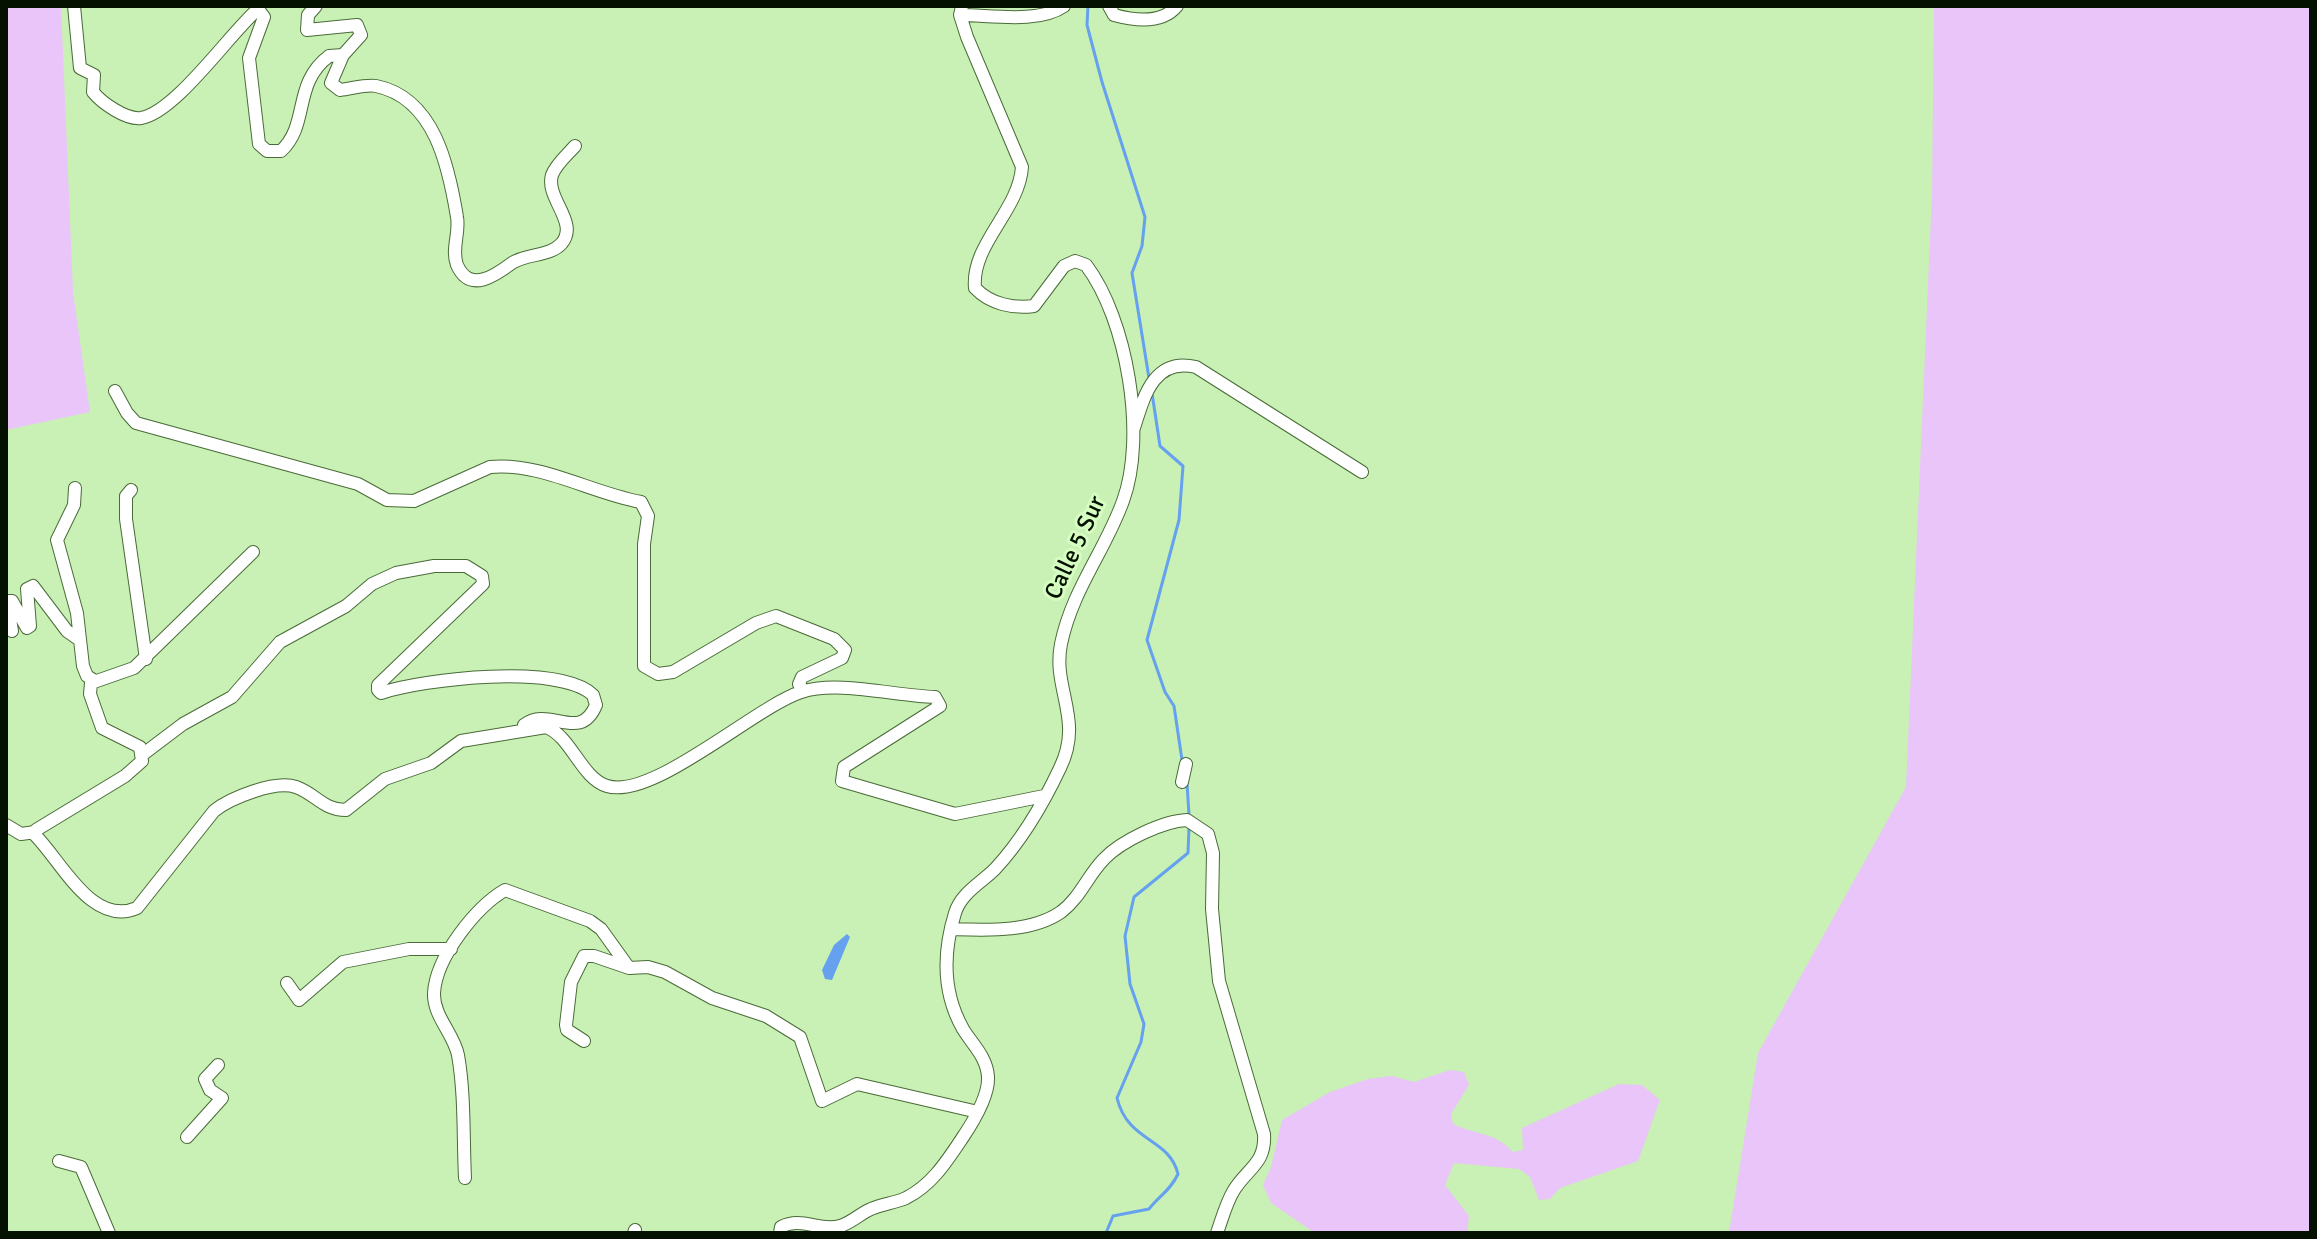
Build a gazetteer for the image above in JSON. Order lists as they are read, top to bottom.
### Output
{
  "streets": {
    "street": ["Calle 5 Sur"]
  }
}
